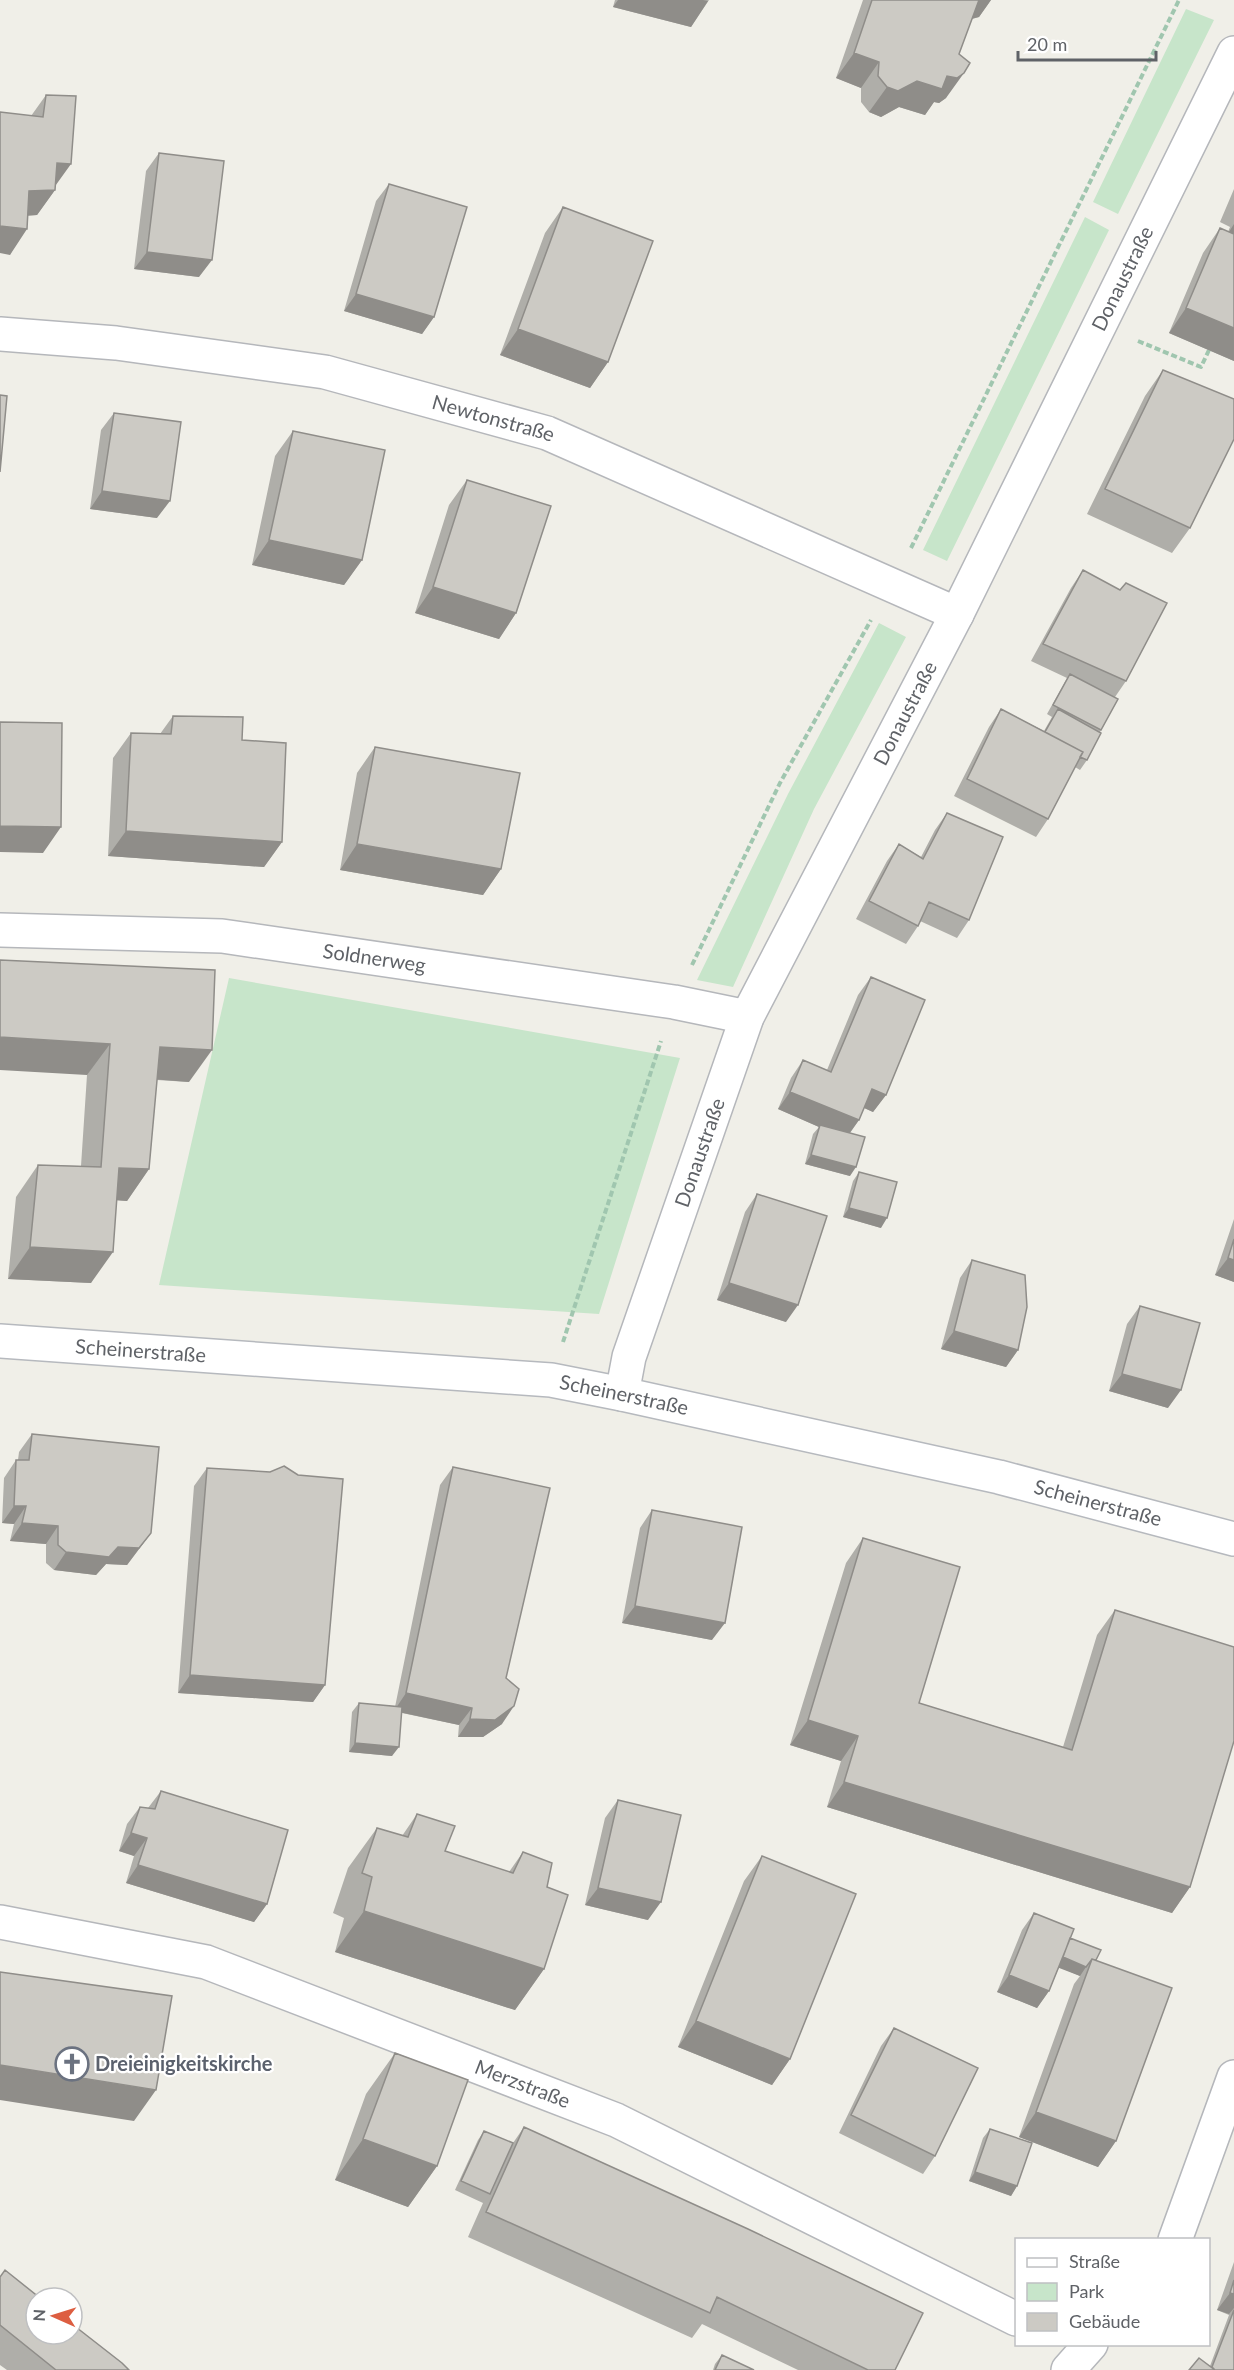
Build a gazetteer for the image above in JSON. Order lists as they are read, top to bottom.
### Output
{
  "streets": {
    "street": [
      "Donaustraße",
      "Newtonstraße",
      "Soldnerweg",
      "Scheinerstraße",
      "Merzstraße"
    ]
  },
  "crossings": [
    ["Donaustraße", "Newtonstraße"],
    ["Donaustraße", "Soldnerweg"],
    ["Donaustraße", "Scheinerstraße"]
  ],
  "places": {
    "church": ["Dreieinigkeitskirche"]
  },
  "legend": ["Straße", "Park", "Gebäude"],
  "scale_bar": "20 m",
  "north": "left"
}
